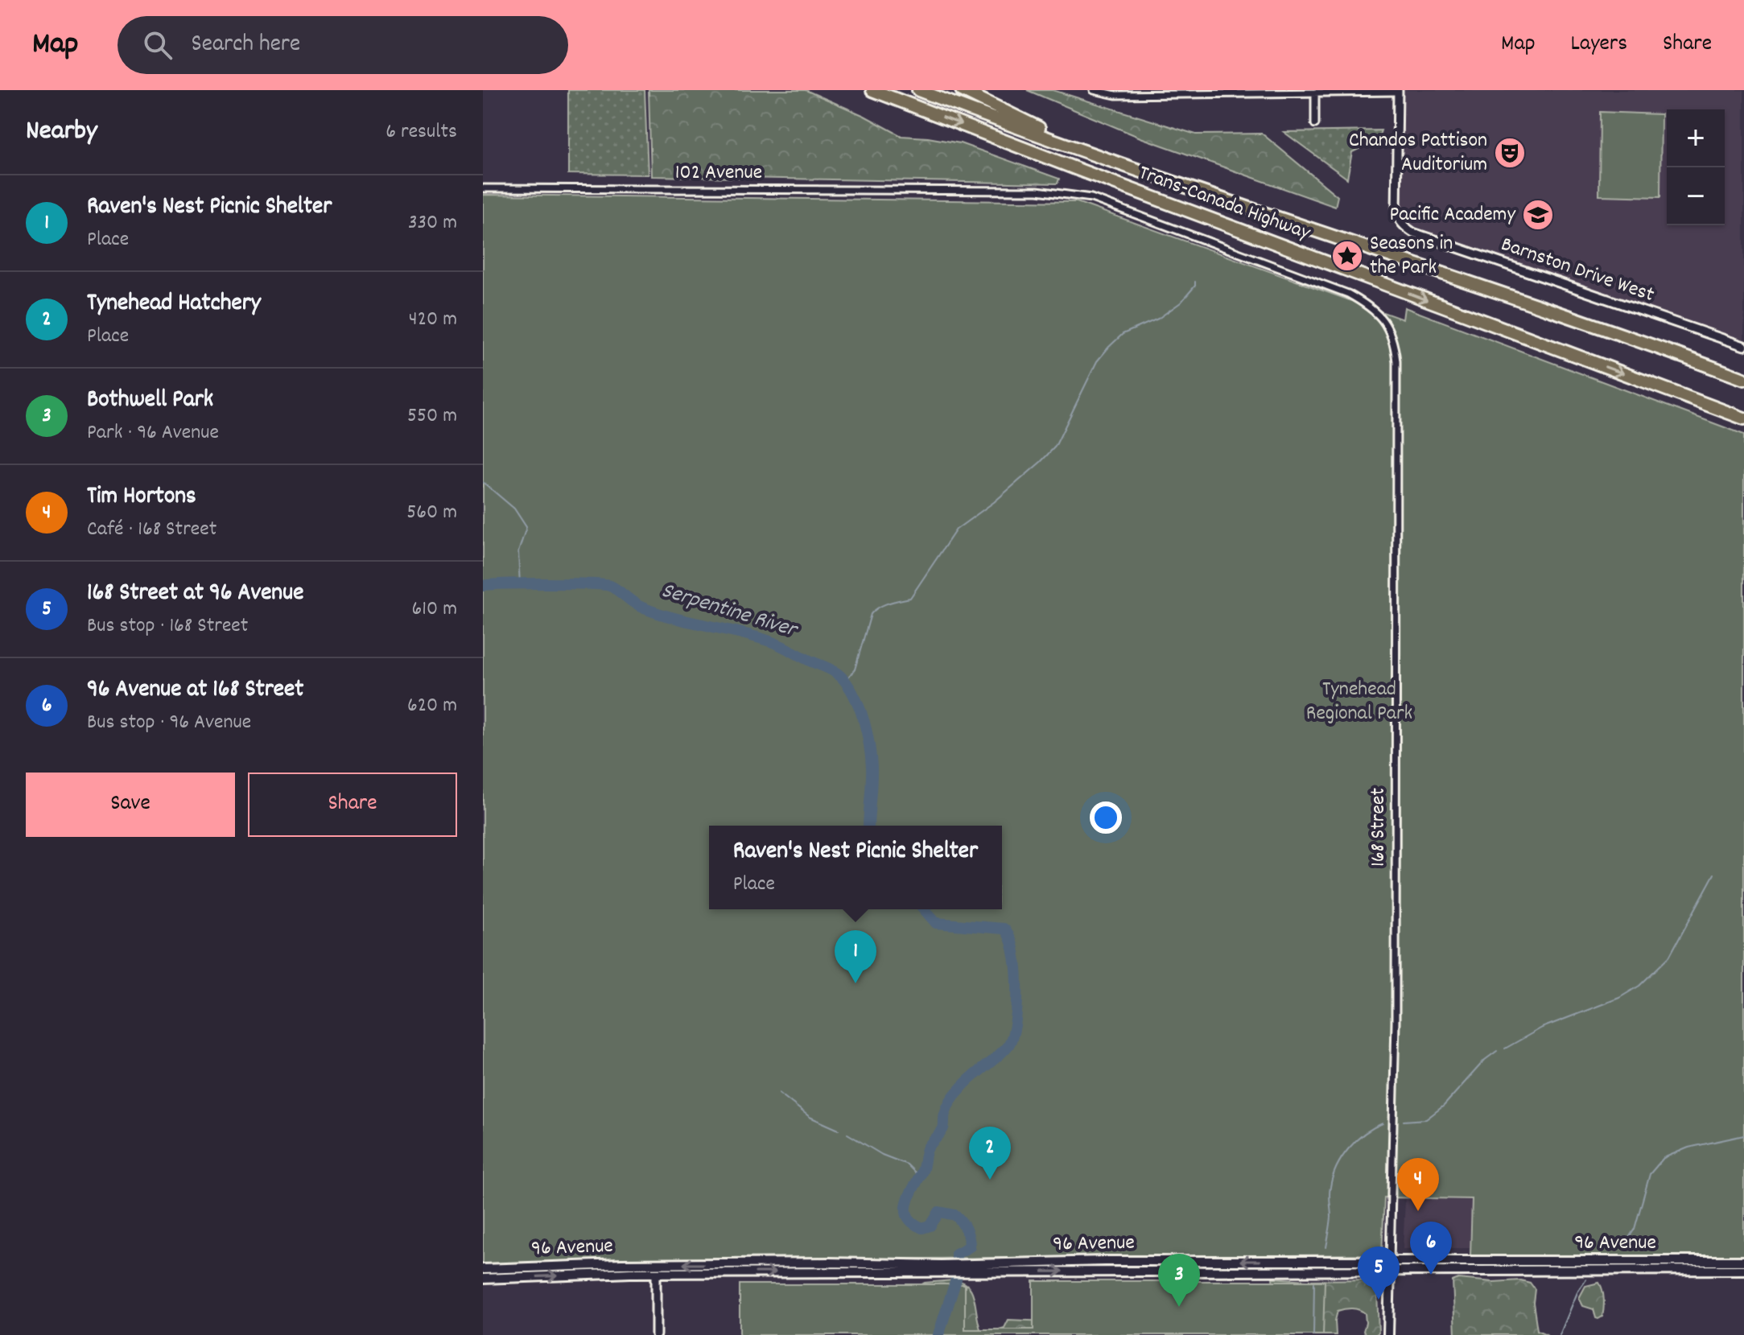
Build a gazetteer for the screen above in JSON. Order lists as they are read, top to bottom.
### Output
{
  "streets": {
    "highway": ["Trans-Canada Highway"],
    "main road": ["168 Street", "96 Avenue"],
    "street": ["102 Avenue", "Barnston Drive West"]
  },
  "crossings": [
    ["102 Avenue", "168 Street"],
    ["168 Street", "96 Avenue"]
  ],
  "water": ["Serpentine River"],
  "parks": ["Tynehead Regional Park"],
  "places": {
    "theatre": ["Chandos Pattison Auditorium"],
    "school or university": ["Pacific Academy"],
    "place": ["Seasons in the Park"]
  },
  "page": {
    "header": "Map",
    "search": "Search here",
    "nav": ["Map", "Layers", "Share"],
    "heading": ["Nearby", "6 results"],
    "map_buttons": ["+", "−"],
    "list": [
      {
        "mark": "1",
        "name": "Raven's Nest Picnic Shelter",
        "note": "Place",
        "value": "330 m"
      },
      {
        "mark": "2",
        "name": "Tynehead Hatchery",
        "note": "Place",
        "value": "420 m"
      },
      {
        "mark": "3",
        "name": "Bothwell Park",
        "note": "Park · 96 Avenue",
        "value": "550 m"
      },
      {
        "mark": "4",
        "name": "Tim Hortons",
        "note": "Café · 168 Street",
        "value": "560 m"
      },
      {
        "mark": "5",
        "name": "168 Street at 96 Avenue",
        "note": "Bus stop · 168 Street",
        "value": "610 m"
      },
      {
        "mark": "6",
        "name": "96 Avenue at 168 Street",
        "note": "Bus stop · 96 Avenue",
        "value": "620 m"
      }
    ],
    "buttons": ["Save", "Share"],
    "popup": ["Raven's Nest Picnic Shelter", "Place"],
    "pins": [
      "1",
      "2",
      "4",
      "6",
      "5",
      "3"
    ]
  }
}
